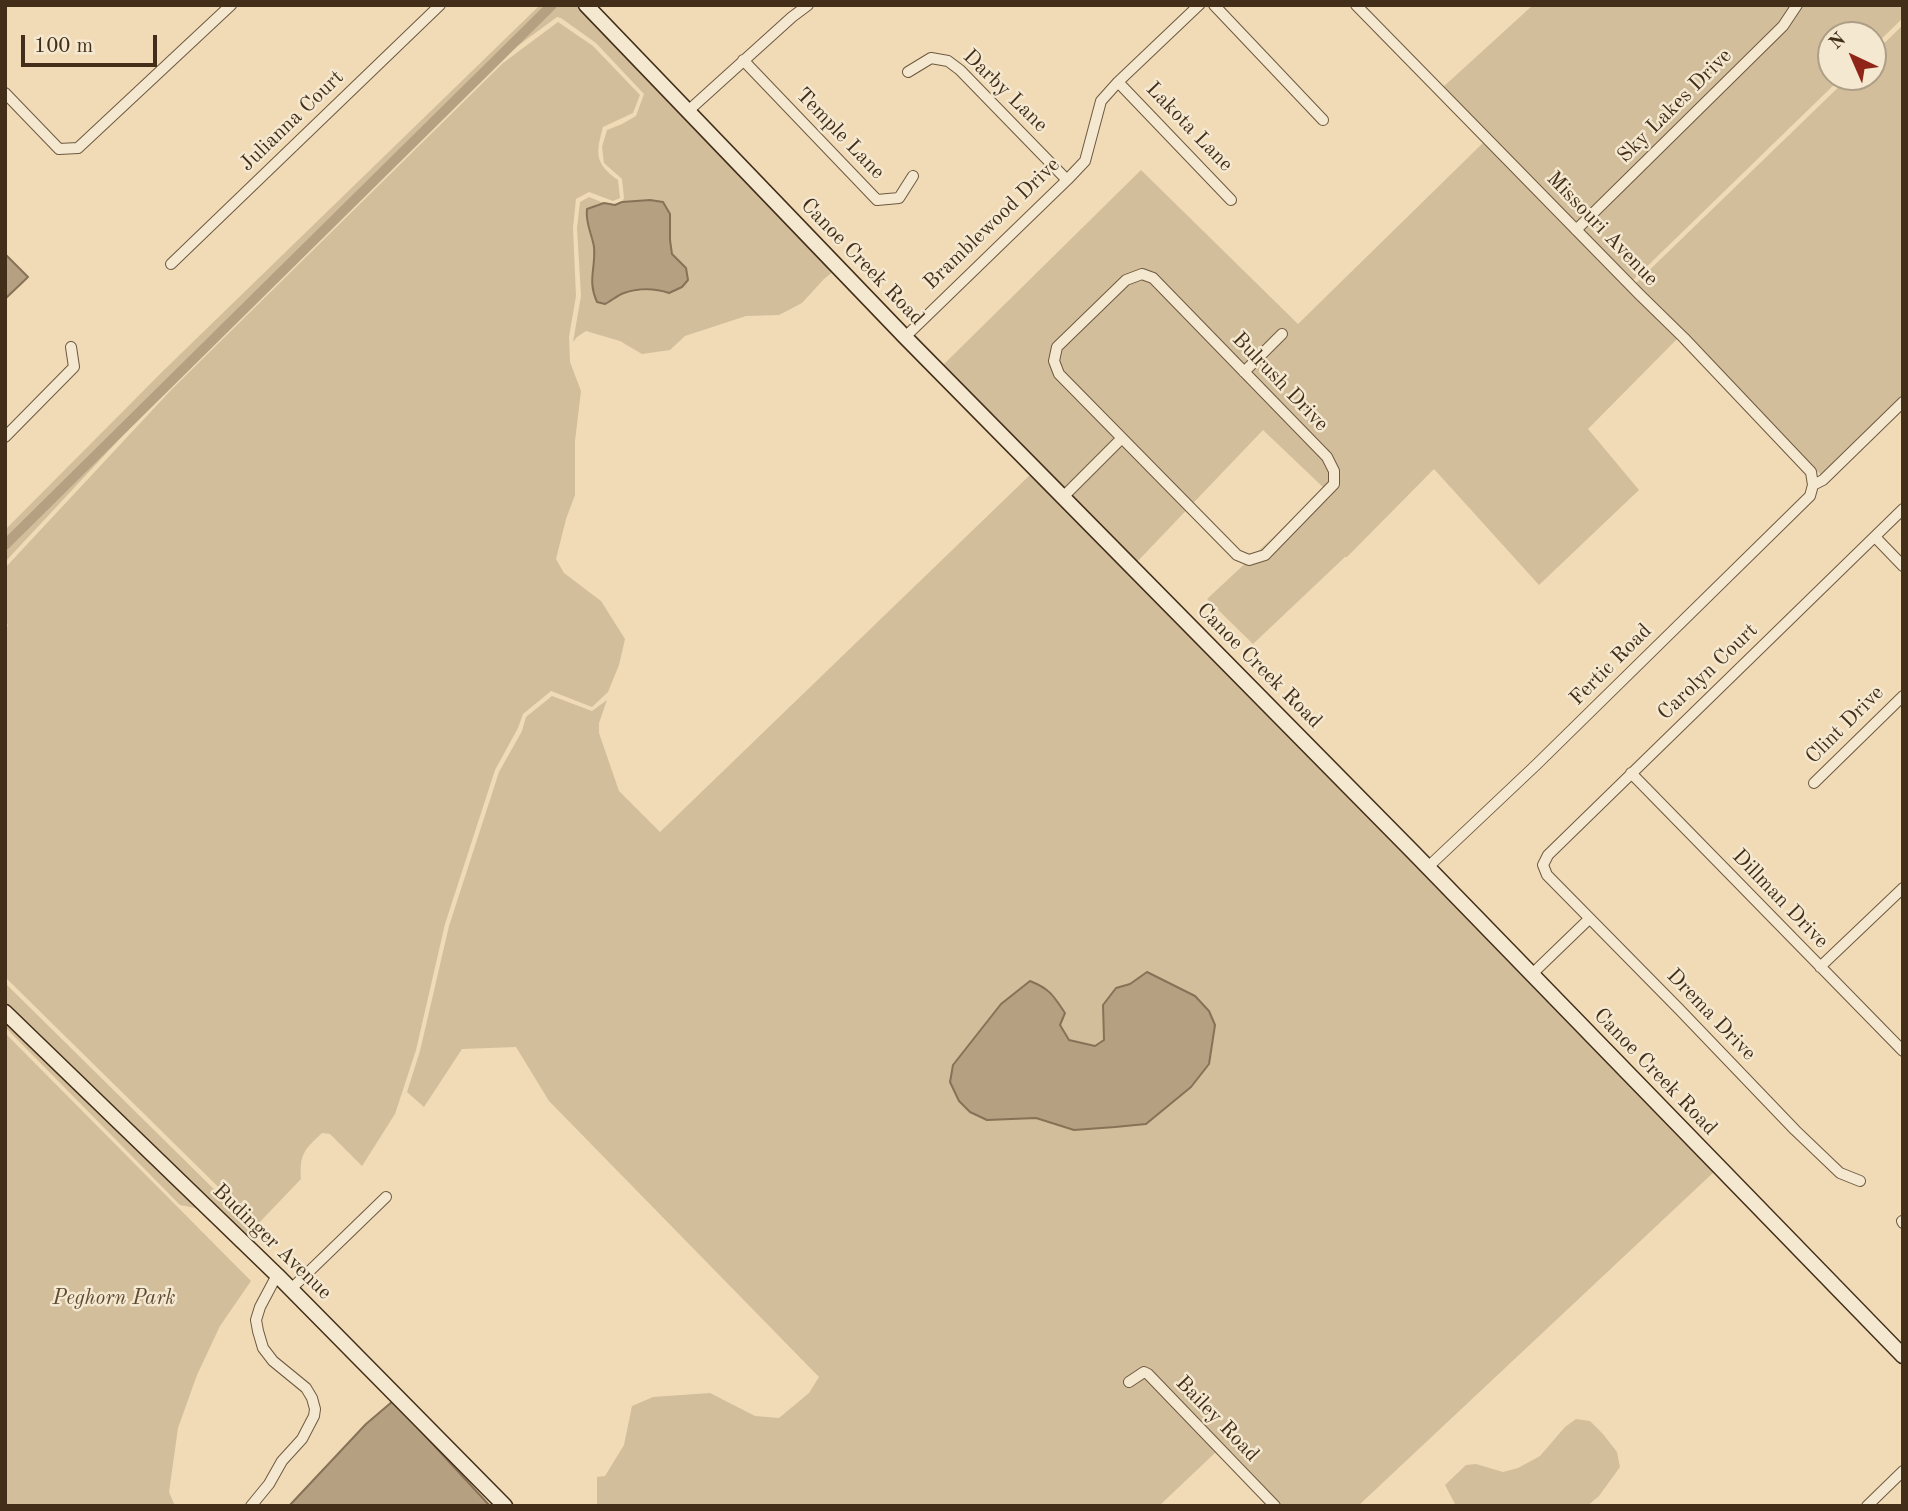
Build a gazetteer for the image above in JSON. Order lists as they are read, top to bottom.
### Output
{
  "streets": {
    "main road": ["Canoe Creek Road", "Budinger Avenue"],
    "street": [
      "Darby Lane",
      "Sky Lakes Drive",
      "Julianna Court",
      "Lakota Lane",
      "Temple Lane",
      "Bramblewood Drive",
      "Missouri Avenue",
      "Bulrush Drive",
      "Fertic Road",
      "Carolyn Court",
      "Clint Drive",
      "Dillman Drive",
      "Drema Drive",
      "Bailey Road"
    ]
  },
  "crossings": [
    ["Darby Lane", "Bramblewood Drive"],
    ["Sky Lakes Drive", "Missouri Avenue"],
    ["Lakota Lane", "Bramblewood Drive"],
    ["Bramblewood Drive", "Canoe Creek Road"],
    ["Missouri Avenue", "Fertic Road"],
    ["Canoe Creek Road", "Fertic Road"],
    ["Carolyn Court", "Dillman Drive"],
    ["Carolyn Court", "Drema Drive"]
  ],
  "parks": ["Peghorn Park"],
  "scale_bar": "100 m",
  "north": "top left"
}
